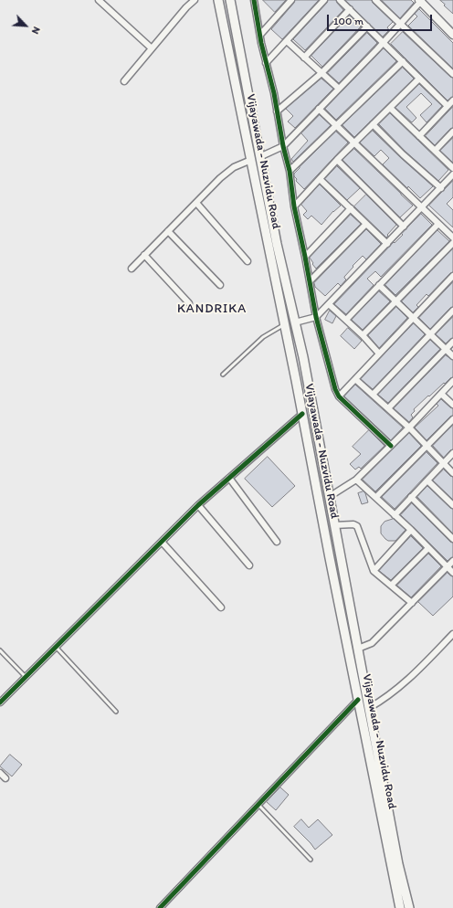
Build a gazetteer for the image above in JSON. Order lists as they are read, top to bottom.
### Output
{
  "streets": {
    "main road": ["Vijayawada - Nuzvidu Road"]
  },
  "districts": ["KANDRIKA"],
  "scale_bar": "100 m",
  "north": "bottom right"
}
